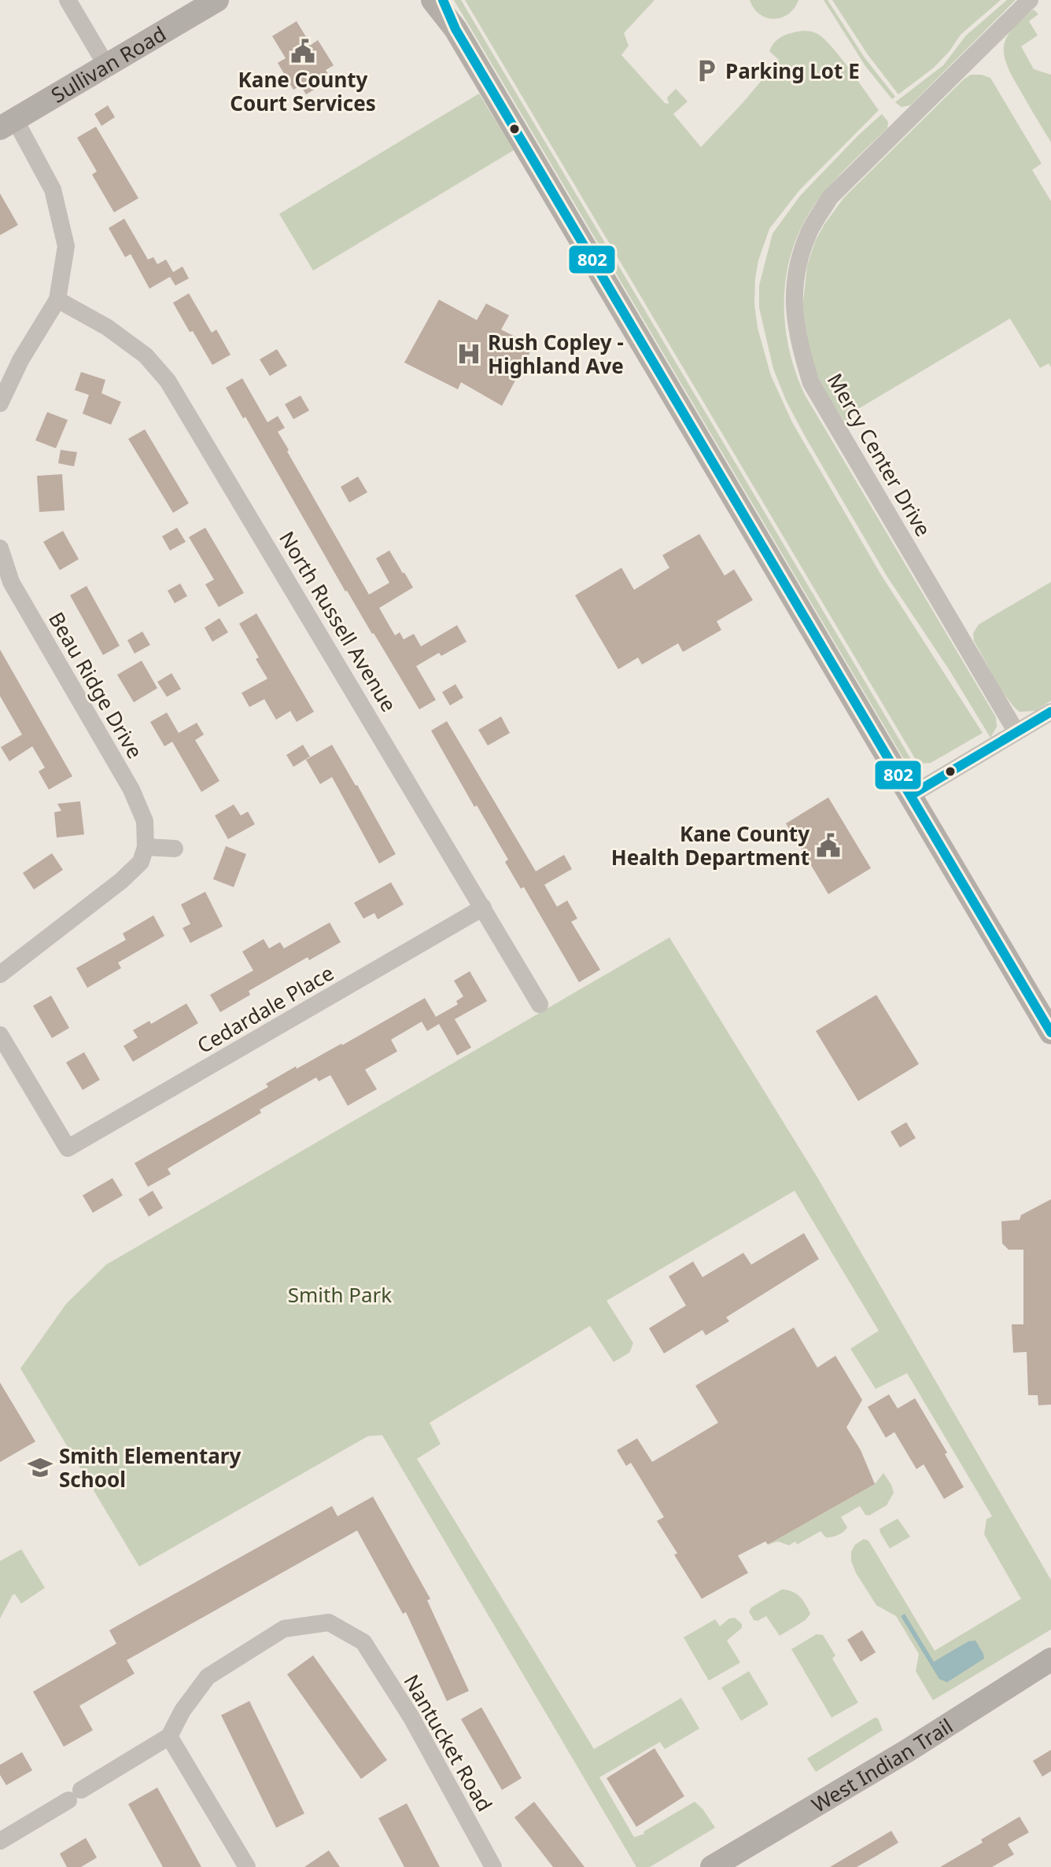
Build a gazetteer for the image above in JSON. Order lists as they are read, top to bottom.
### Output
{
  "streets": {
    "street": [
      "Sullivan Road",
      "Mercy Center Drive",
      "North Russell Avenue",
      "Beau Ridge Drive",
      "Cedardale Place",
      "Nantucket Road",
      "West Indian Trail"
    ]
  },
  "crossings": [
    ["North Russell Avenue", "Cedardale Place"]
  ],
  "parks": ["Smith Park"],
  "places": {
    "public building": ["Kane County Court Services", "Kane County Health Department"],
    "parking": ["Parking Lot E"],
    "hospital": ["Rush Copley - Highland Ave"],
    "school or university": ["Smith Elementary School"]
  },
  "lines": ["transit line 802"]
}
